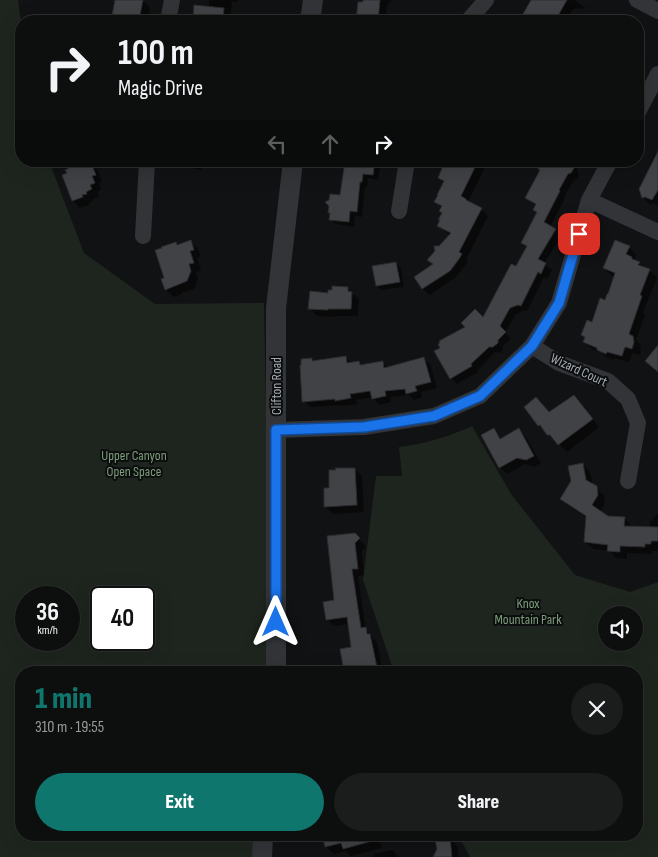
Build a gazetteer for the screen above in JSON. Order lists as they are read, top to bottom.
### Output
{
  "streets": {
    "street": ["Wizard Court", "Clifton Road"]
  },
  "parks": ["Upper Canyon Open Space", "Knox Mountain Park"],
  "page": {
    "turn": ["100 m", "Magic Drive"],
    "speed": "36 km/h",
    "limit": "40",
    "heading": ["1 min", "310 m · 19:55"],
    "buttons": ["Exit", "Share"]
  }
}
